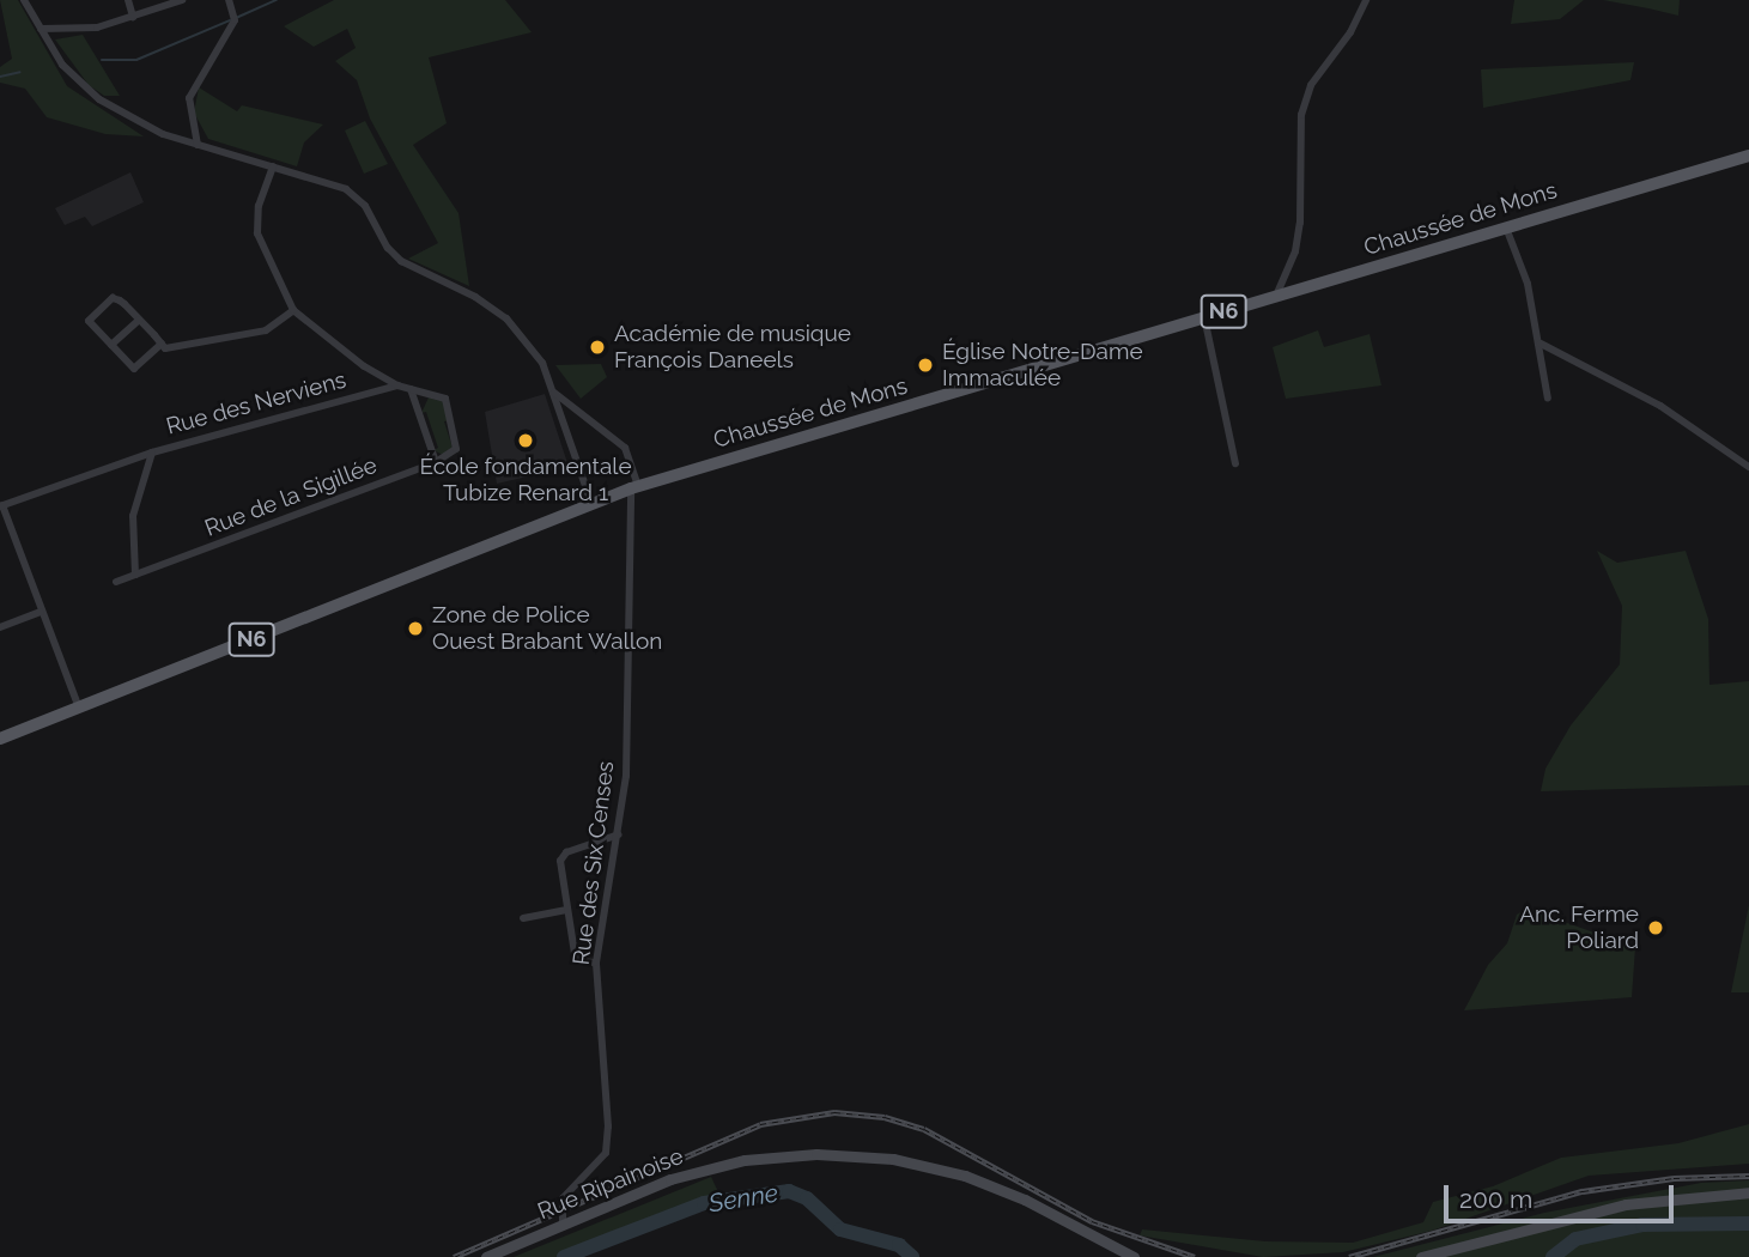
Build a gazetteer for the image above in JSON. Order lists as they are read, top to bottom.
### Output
{
  "streets": {
    "main road": ["Chaussée de Mons", "N6"],
    "street": [
      "Rue des Nerviens",
      "Rue de la Sigillée",
      "Rue des Six Censes",
      "Rue Ripainoise"
    ]
  },
  "crossings": [
    ["Chaussée de Mons", "Rue des Six Censes"],
    ["Rue des Six Censes", "Rue Ripainoise"]
  ],
  "water": ["Senne"],
  "places": [
    "Académie de musique François Daneels",
    "Église Notre-Dame Immaculée",
    "École fondamentale Tubize Renard 1",
    "Zone de Police Ouest Brabant Wallon",
    "Anc. Ferme Poliard"
  ],
  "scale_bar": "200 m"
}
